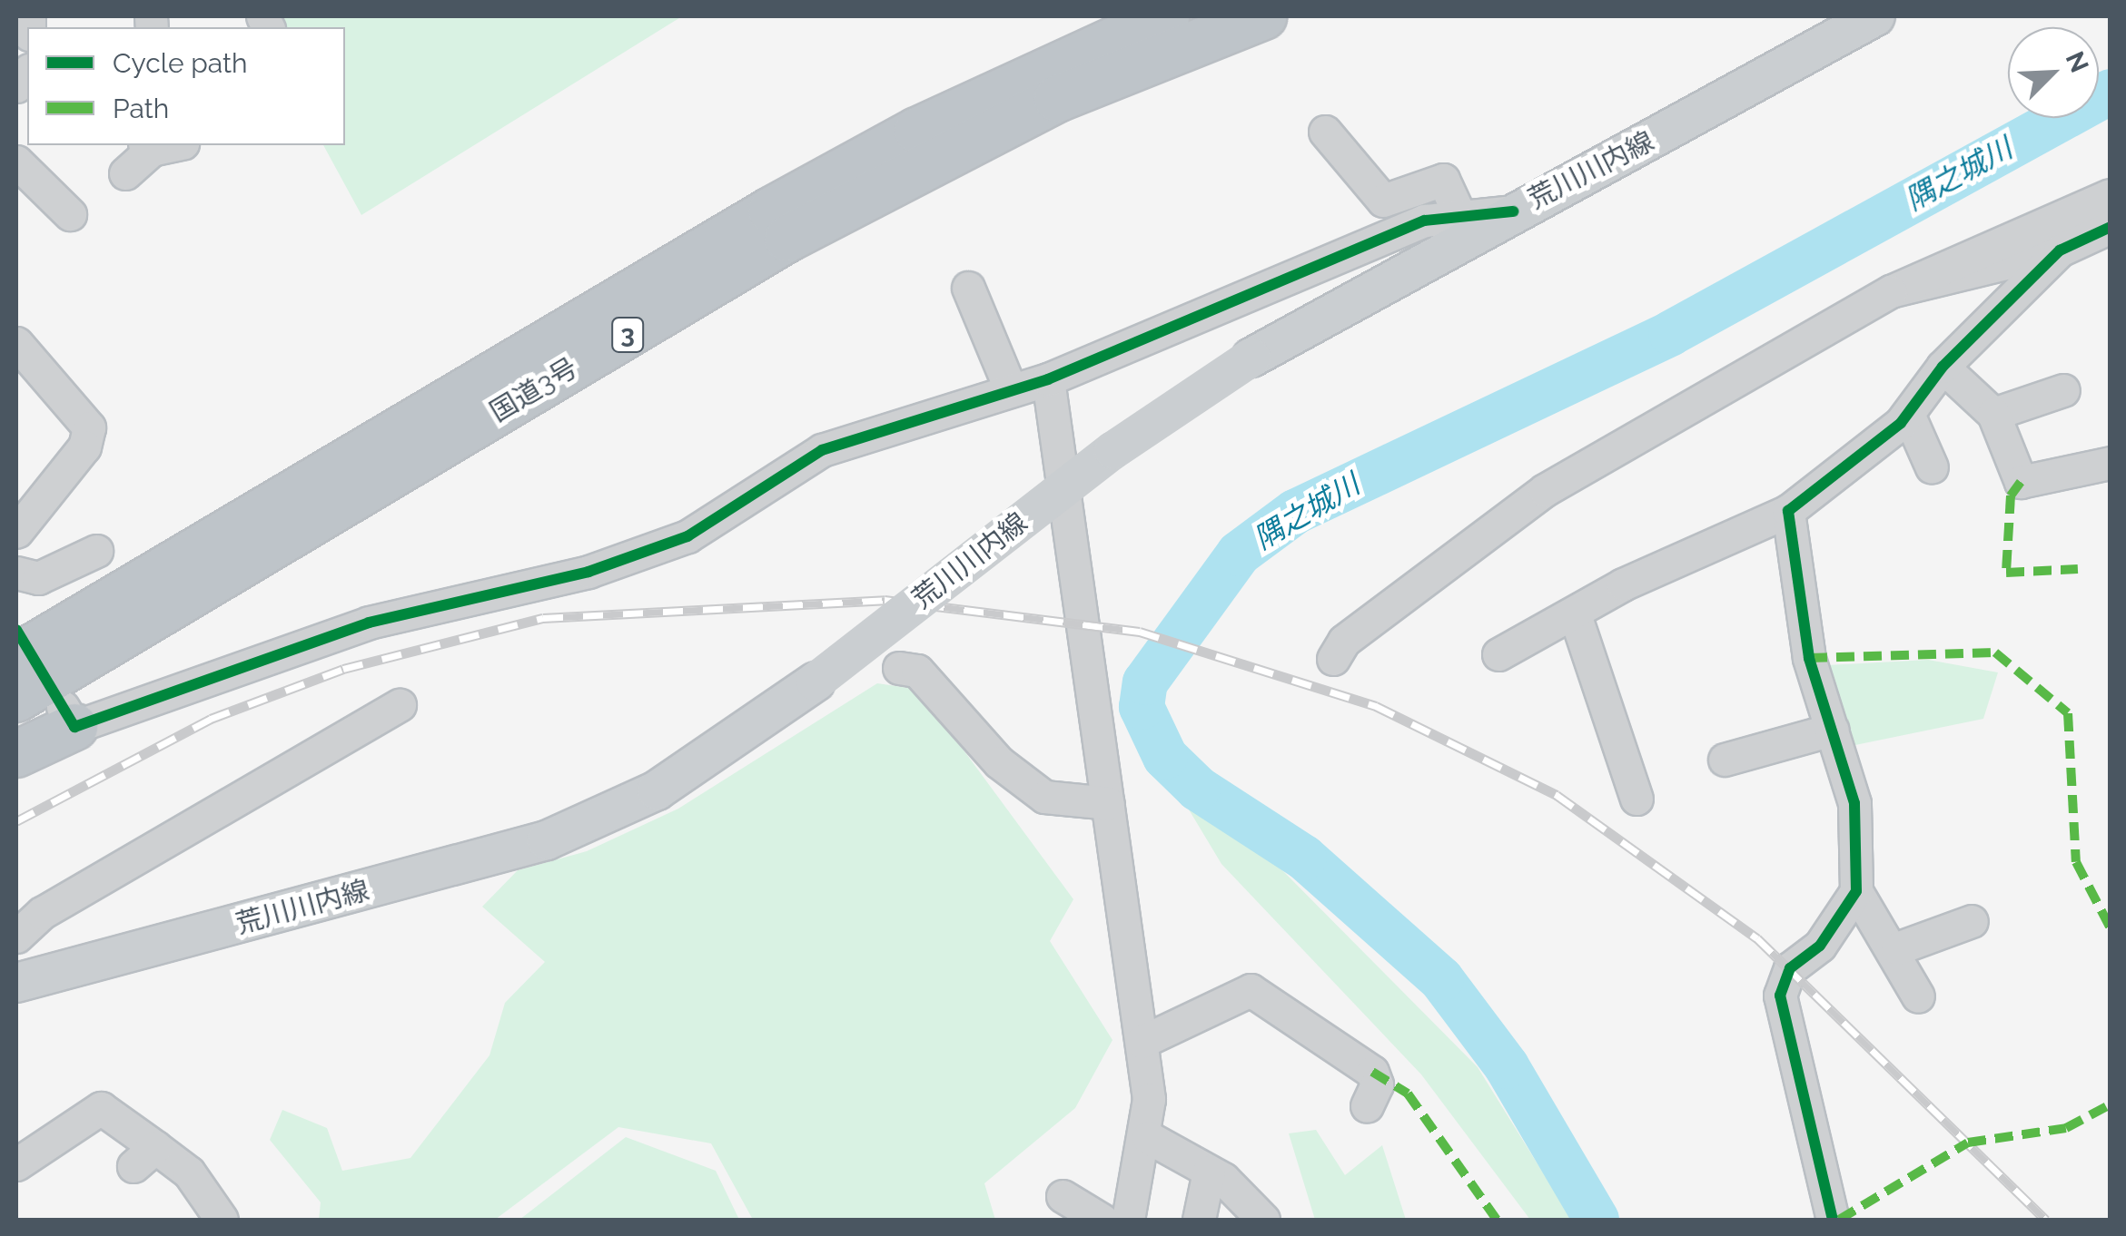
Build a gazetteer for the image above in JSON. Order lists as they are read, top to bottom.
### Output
{
  "streets": {
    "highway": ["3", "国道3号"],
    "main road": ["荒川川内線"]
  },
  "water": ["隅之城川"],
  "legend": ["Cycle path", "Path"],
  "north": "top right"
}
